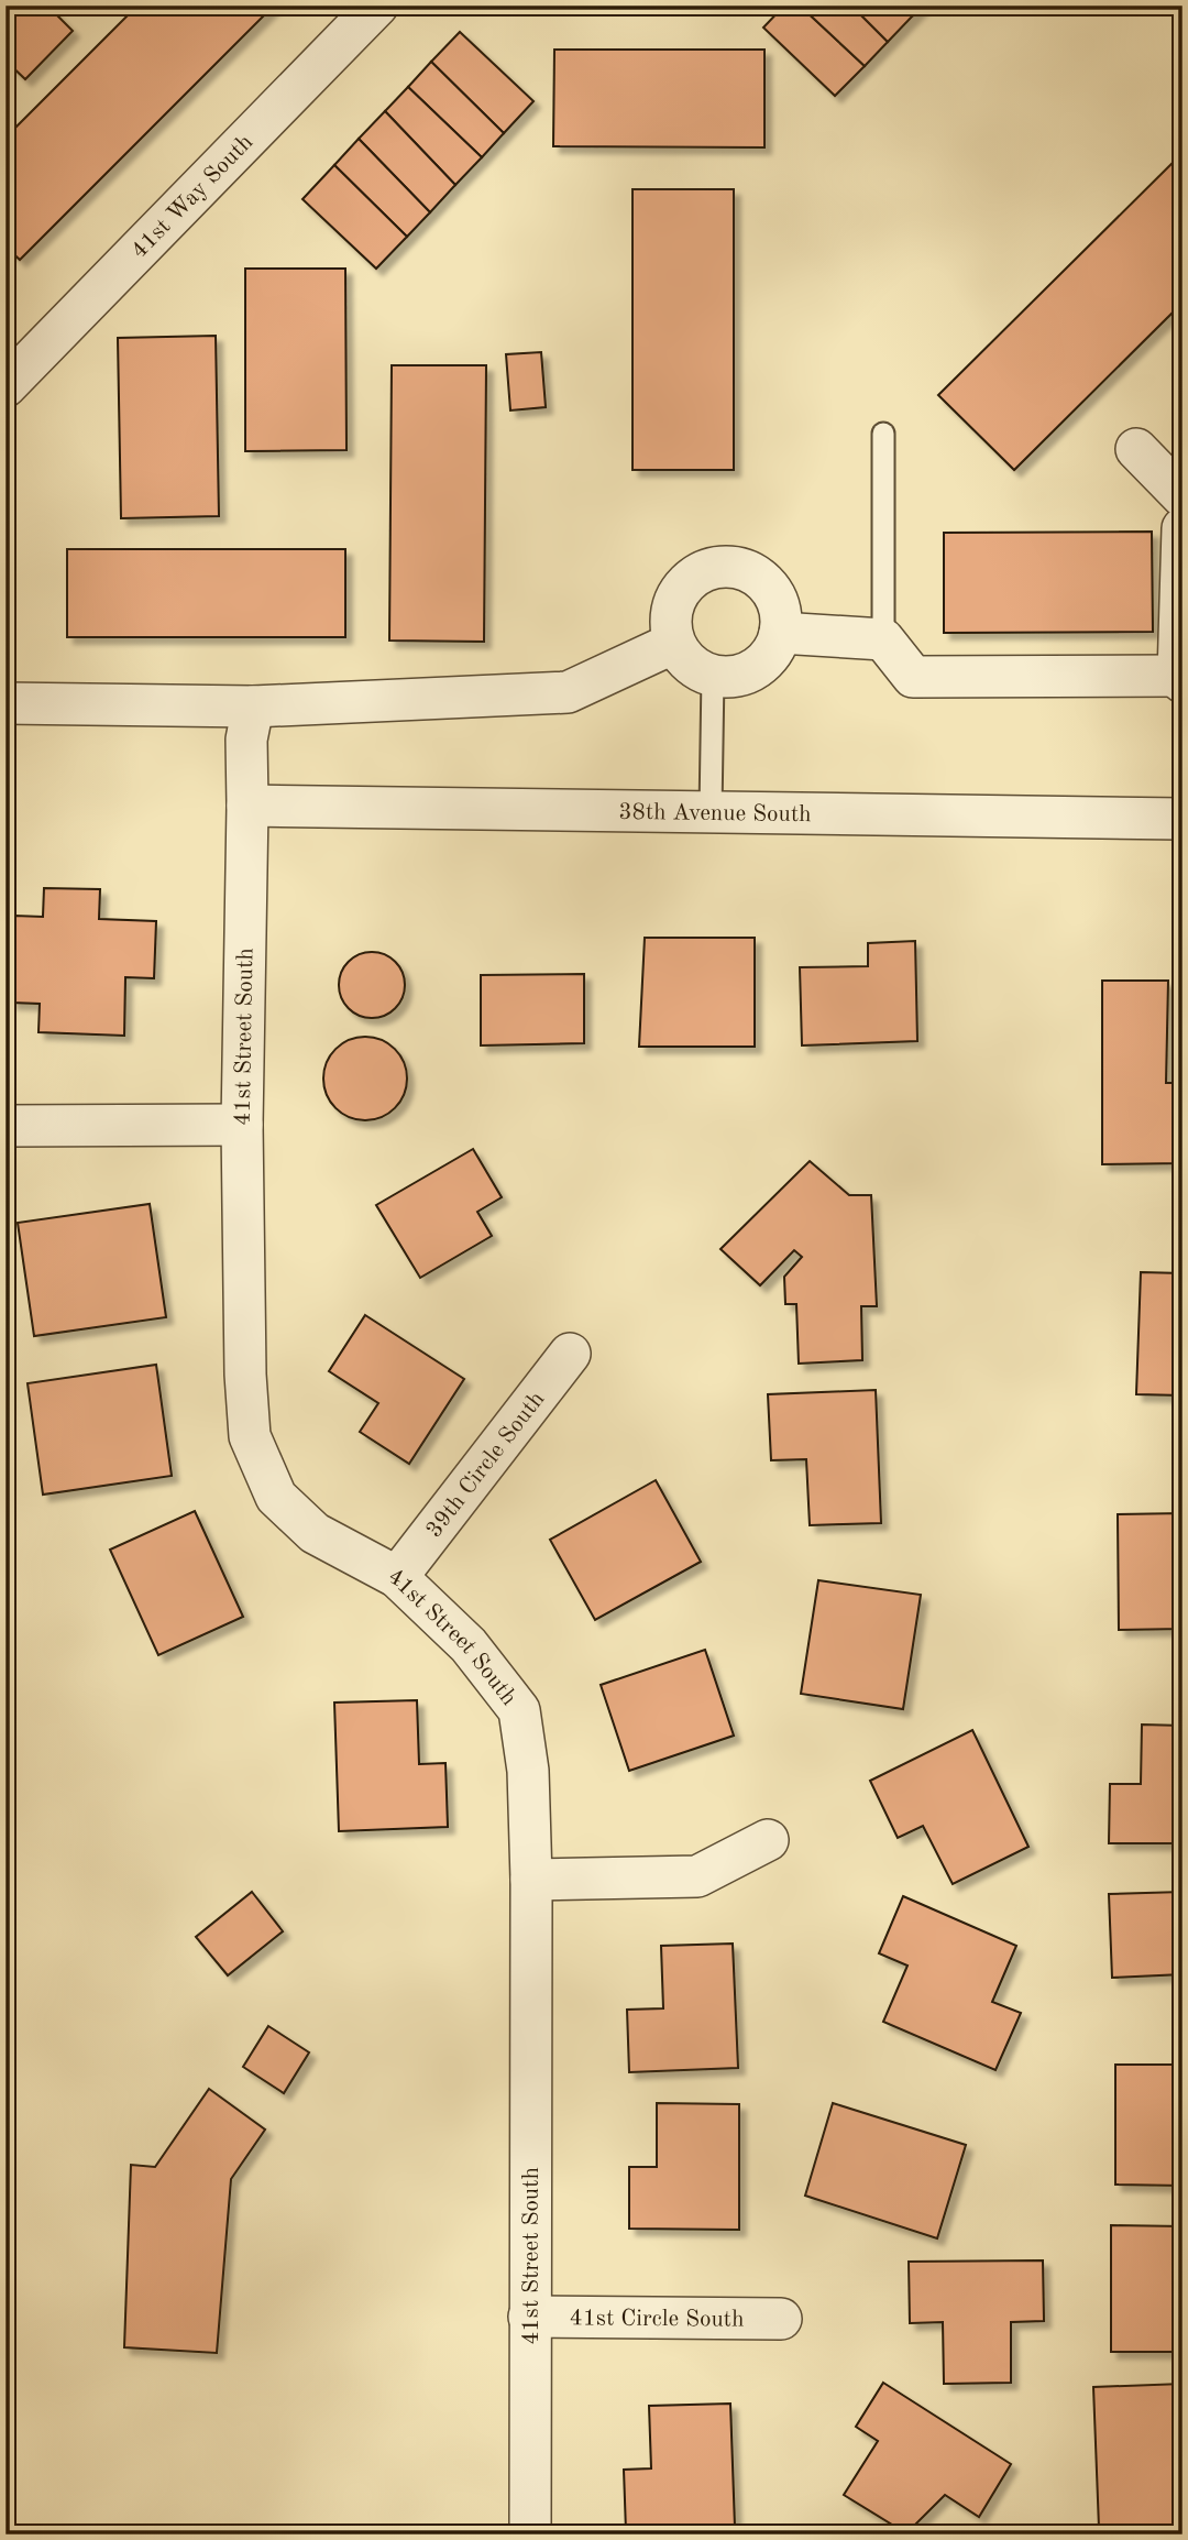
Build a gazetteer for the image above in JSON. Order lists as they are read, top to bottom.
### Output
{
  "streets": {
    "street": [
      "41st Way South",
      "38th Avenue South",
      "41st Street South",
      "39th Circle South",
      "41st Circle South"
    ]
  },
  "crossings": [
    ["38th Avenue South", "41st Street South"],
    ["41st Street South", "39th Circle South"],
    ["41st Street South", "41st Circle South"]
  ]
}
